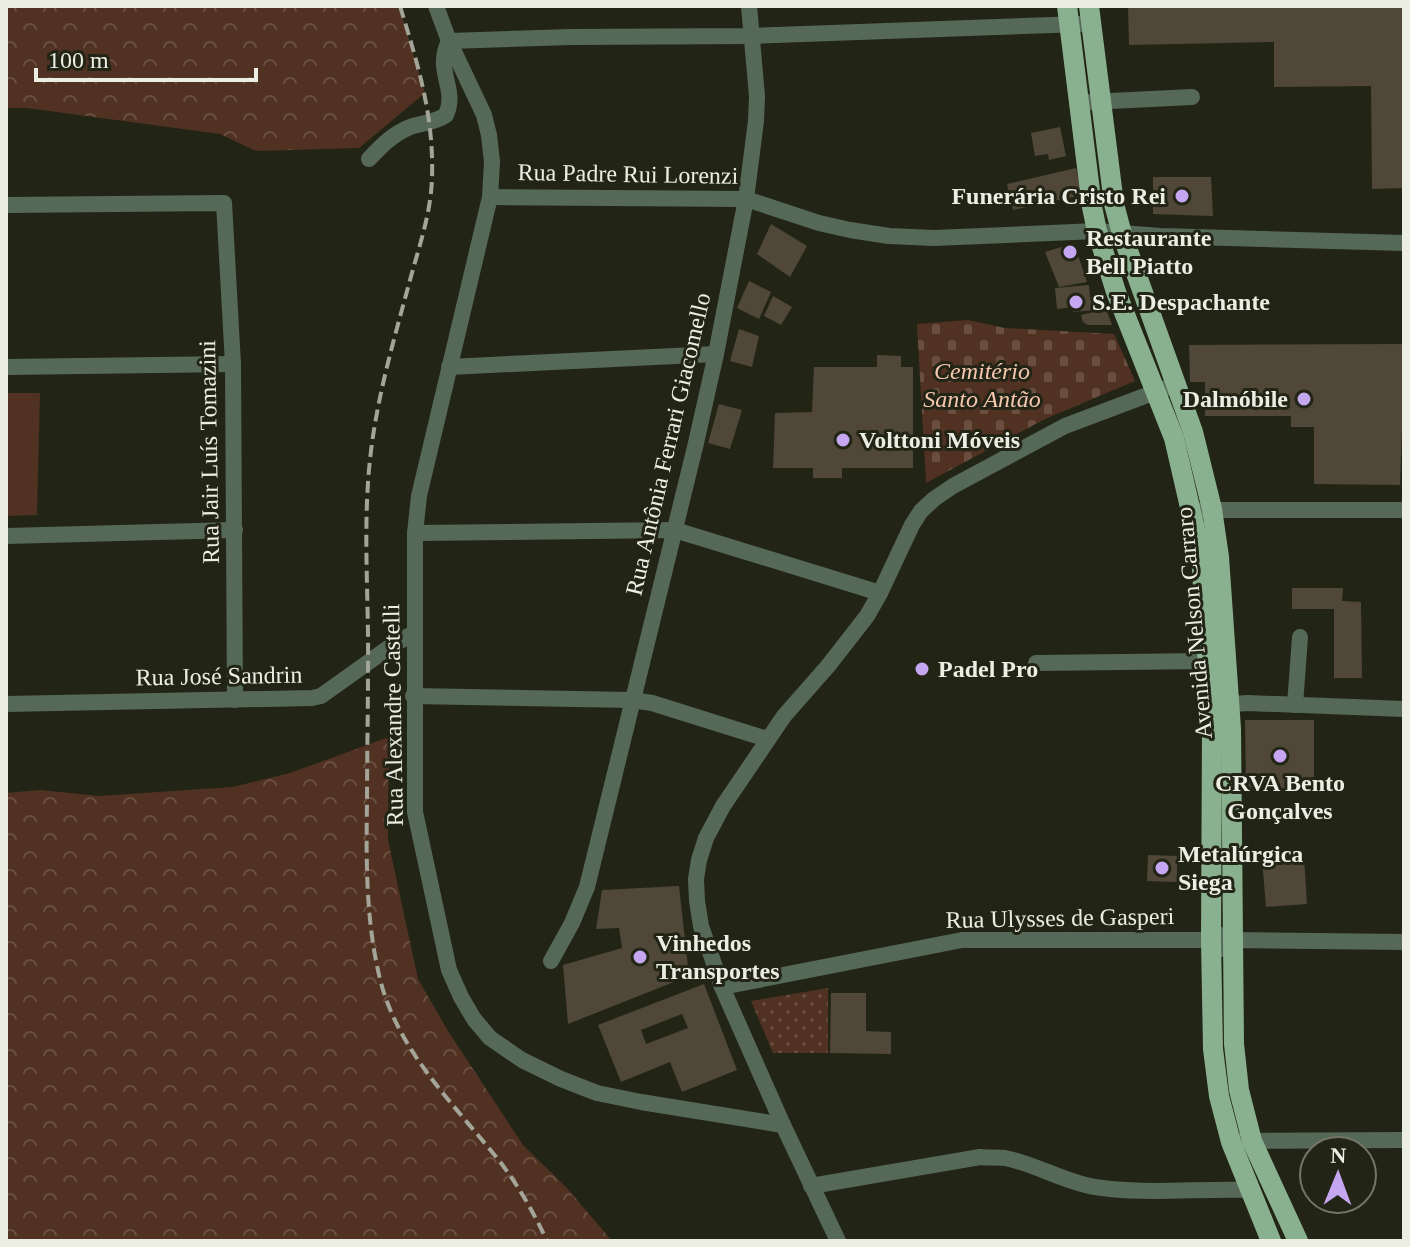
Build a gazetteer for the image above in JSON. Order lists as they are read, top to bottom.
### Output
{
  "streets": {
    "main road": ["Avenida Nelson Carraro"],
    "street": [
      "Rua Padre Rui Lorenzi",
      "Rua Antônia Ferrari Giacomello",
      "Rua Jair Luís Tomazini",
      "Rua José Sandrin",
      "Rua Alexandre Castelli",
      "Rua Ulysses de Gasperi"
    ]
  },
  "crossings": [
    ["Rua Padre Rui Lorenzi", "Rua Antônia Ferrari Giacomello"],
    ["Rua Padre Rui Lorenzi", "Avenida Nelson Carraro"],
    ["Rua Padre Rui Lorenzi", "Rua Alexandre Castelli"],
    ["Rua Jair Luís Tomazini", "Rua José Sandrin"],
    ["Avenida Nelson Carraro", "Rua Ulysses de Gasperi"],
    ["Rua José Sandrin", "Rua Alexandre Castelli"]
  ],
  "parks": ["Cemitério Santo Antão"],
  "places": [
    "Funerária Cristo Rei",
    "Restaurante Bell Piatto",
    "S.E. Despachante",
    "Dalmóbile",
    "Volttoni Móveis",
    "Padel Pro",
    "CRVA Bento Gonçalves",
    "Metalúrgica Siega",
    "Vinhedos Transportes"
  ],
  "scale_bar": "100 m",
  "north": "top"
}
